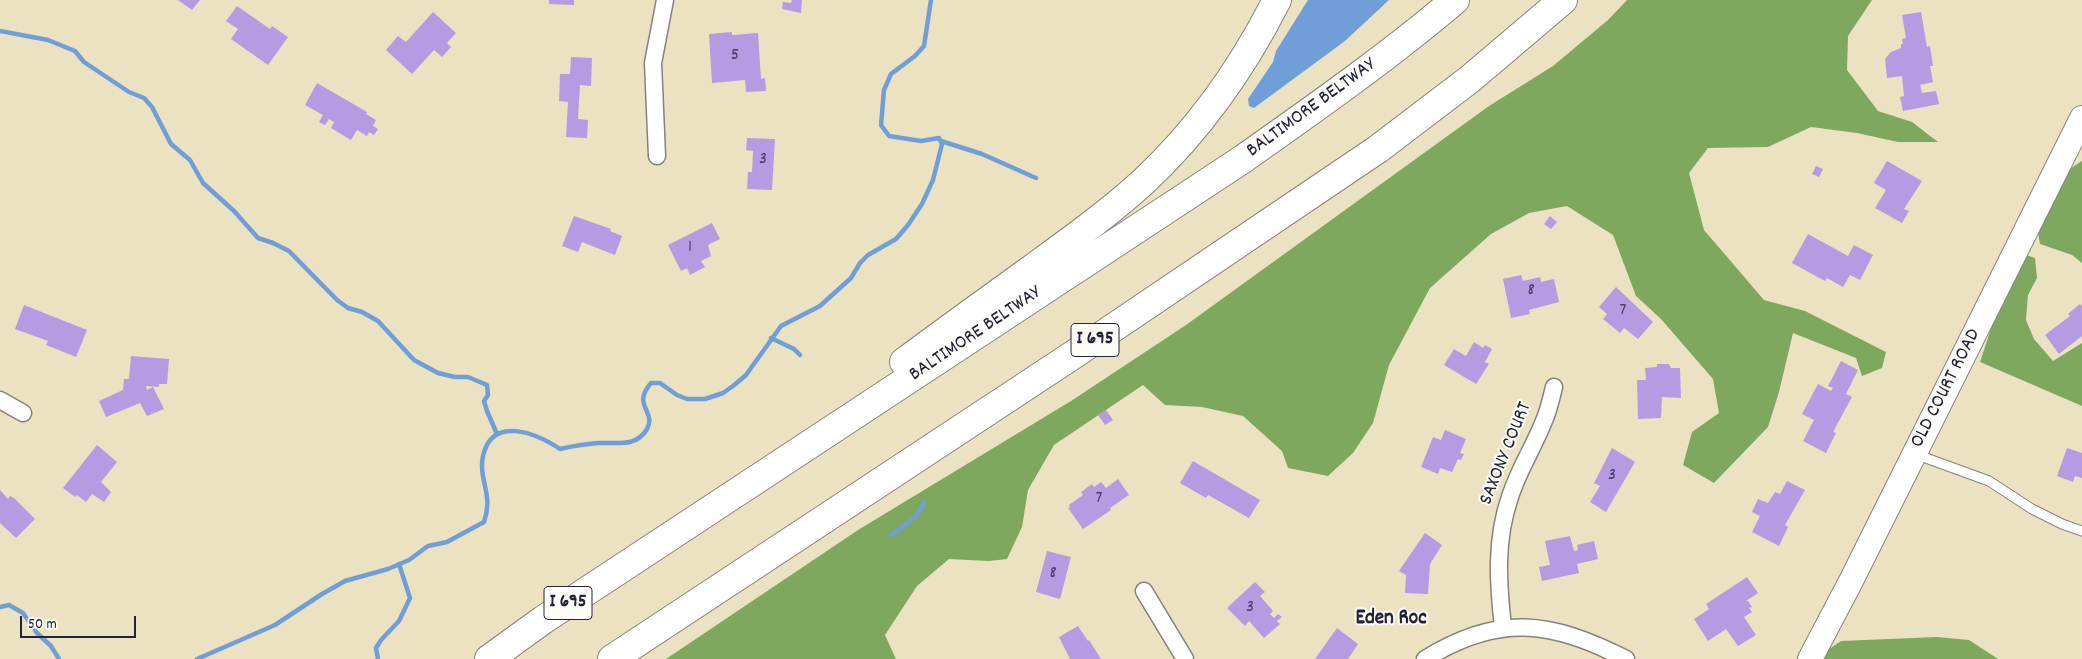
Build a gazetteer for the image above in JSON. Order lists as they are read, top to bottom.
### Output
{
  "streets": {
    "highway": ["BALTIMORE BELTWAY", "I 695"],
    "main road": ["OLD COURT ROAD"],
    "street": ["SAXONY COURT"]
  },
  "districts": ["Eden Roc"],
  "house_numbers": [
    "5",
    "3",
    "1",
    "8",
    "7",
    "3",
    "7",
    "8",
    "3"
  ],
  "scale_bar": "50 m"
}
